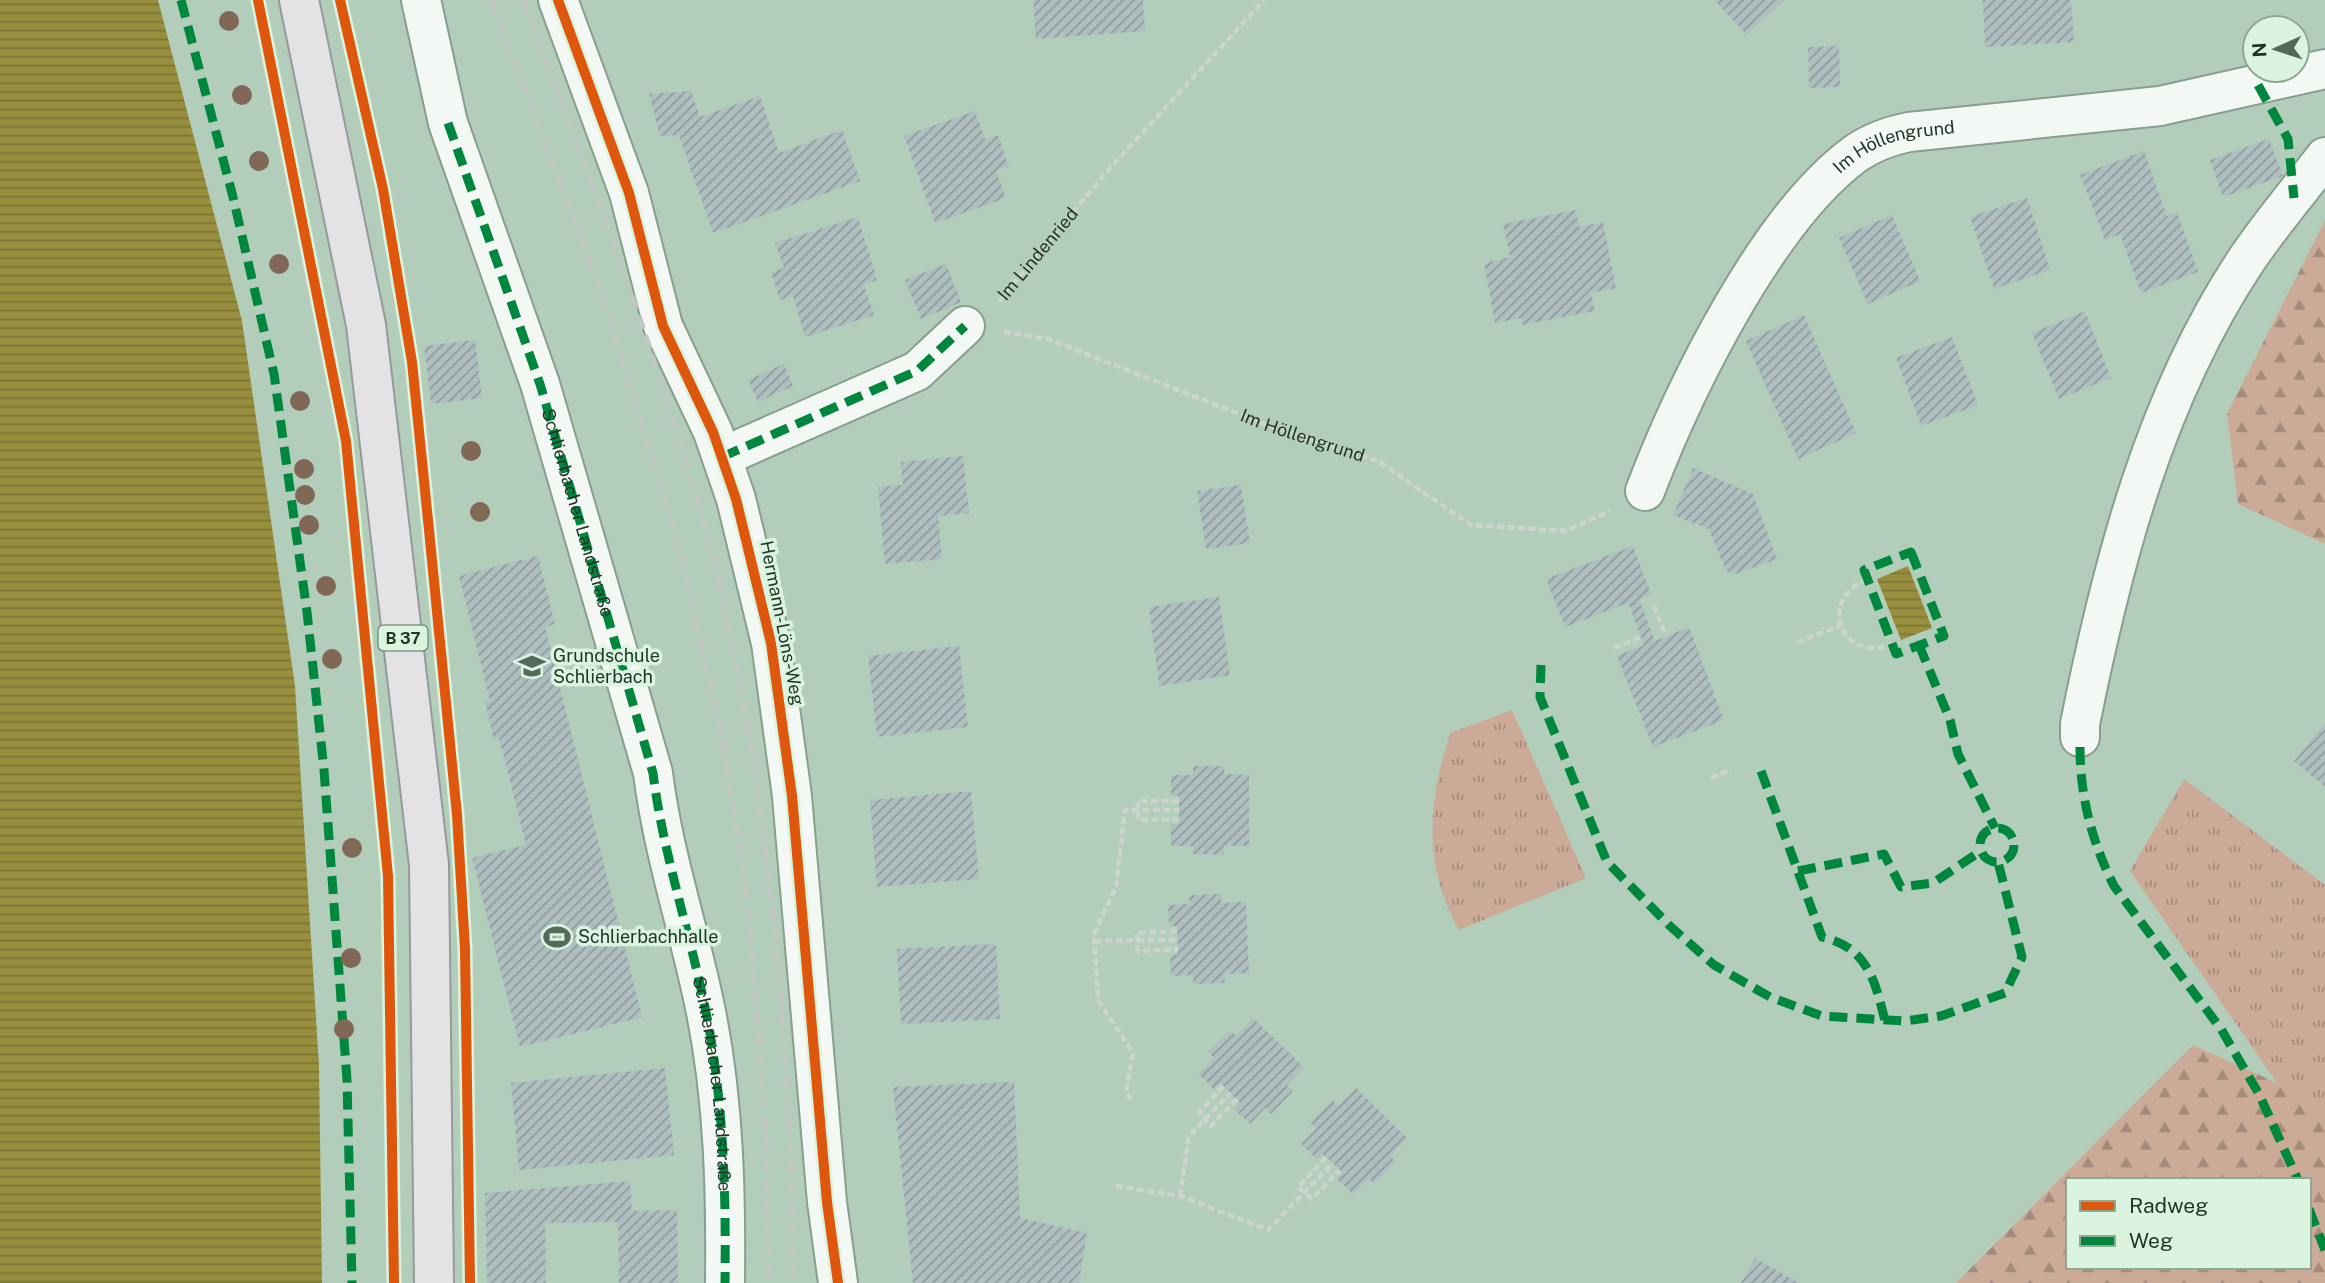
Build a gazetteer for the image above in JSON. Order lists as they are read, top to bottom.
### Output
{
  "streets": {
    "main road": ["B 37"],
    "street": ["Im Höllengrund", "Schlierbacher Landstraße", "Hermann-Löns-Weg"],
    "path": ["Im Lindenried"]
  },
  "crossings": [
    ["Im Höllengrund", "Im Lindenried"]
  ],
  "places": {
    "school or university": ["Grundschule Schlierbach"],
    "sports": ["Schlierbachhalle"]
  },
  "legend": ["Radweg", "Weg"],
  "north": "left"
}
